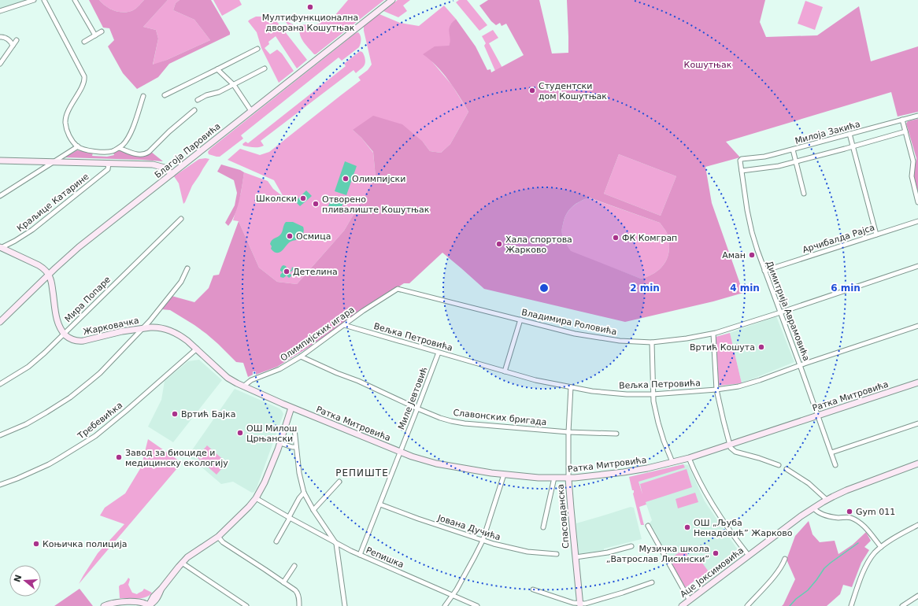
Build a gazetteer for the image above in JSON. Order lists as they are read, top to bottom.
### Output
{
  "streets": {
    "street": [
      "Милоја Закића",
      "Благоја Паровића",
      "Краљице Катарине",
      "Арчибалда Рајса",
      "Мира Попаре",
      "Димитрија Аврамовића",
      "Владимира Роловића",
      "Жарковачка",
      "Олимпијских игара",
      "Вељка Петровића",
      "Ратка Митровића",
      "Миле Јевтовић",
      "Славонских бригада",
      "Требевићка",
      "Спасовданска",
      "Јована Дучића",
      "Репишка",
      "Аце Јоксимовића"
    ]
  },
  "crossings": [
    ["Милоја Закића", "Димитрија Аврамовића"],
    ["Арчибалда Рајса", "Димитрија Аврамовића"],
    ["Мира Попаре", "Жарковачка"],
    ["Димитрија Аврамовића", "Владимира Роловића"],
    ["Димитрија Аврамовића", "Вељка Петровића"],
    ["Димитрија Аврамовића", "Ратка Митровића"],
    ["Владимира Роловића", "Олимпијских игара"],
    ["Жарковачка", "Олимпијских игара"],
    ["Жарковачка", "Ратка Митровића"],
    ["Жарковачка", "Требевићка"],
    ["Олимпијских игара", "Вељка Петровића"],
    ["Олимпијских игара", "Ратка Митровића"],
    ["Олимпијских игара", "Славонских бригада"],
    ["Вељка Петровића", "Миле Јевтовић"],
    ["Вељка Петровића", "Спасовданска"],
    ["Ратка Митровића", "Миле Јевтовић"],
    ["Ратка Митровића", "Спасовданска"],
    ["Миле Јевтовић", "Славонских бригада"],
    ["Миле Јевтовић", "Јована Дучића"],
    ["Миле Јевтовић", "Репишка"],
    ["Славонских бригада", "Спасовданска"]
  ],
  "districts": ["РЕПИШТЕ"],
  "parks": ["Кошутњак"],
  "places": [
    "Мултифункционална дворана Кошутњак",
    "Студентски дом Кошутњак",
    "Олимпијски",
    "Школски",
    "Отворено пливалиште Кошутњак",
    "Осмица",
    "ФК Комграп",
    "Хала спортова Жарково",
    "Аман",
    "Детелина",
    "Вртић Кошута",
    "Вртић Бајка",
    "ОШ Милош Црњански",
    "Завод за биоциде и медицинску екологију",
    "Gym 011",
    "ОШ „Љуба Ненадовић” Жарково",
    "Коњичка полиција",
    "Музичка школа „Ватрослав Лисински”"
  ],
  "north": "left",
  "rings": ["2 min", "4 min", "6 min"]
}
